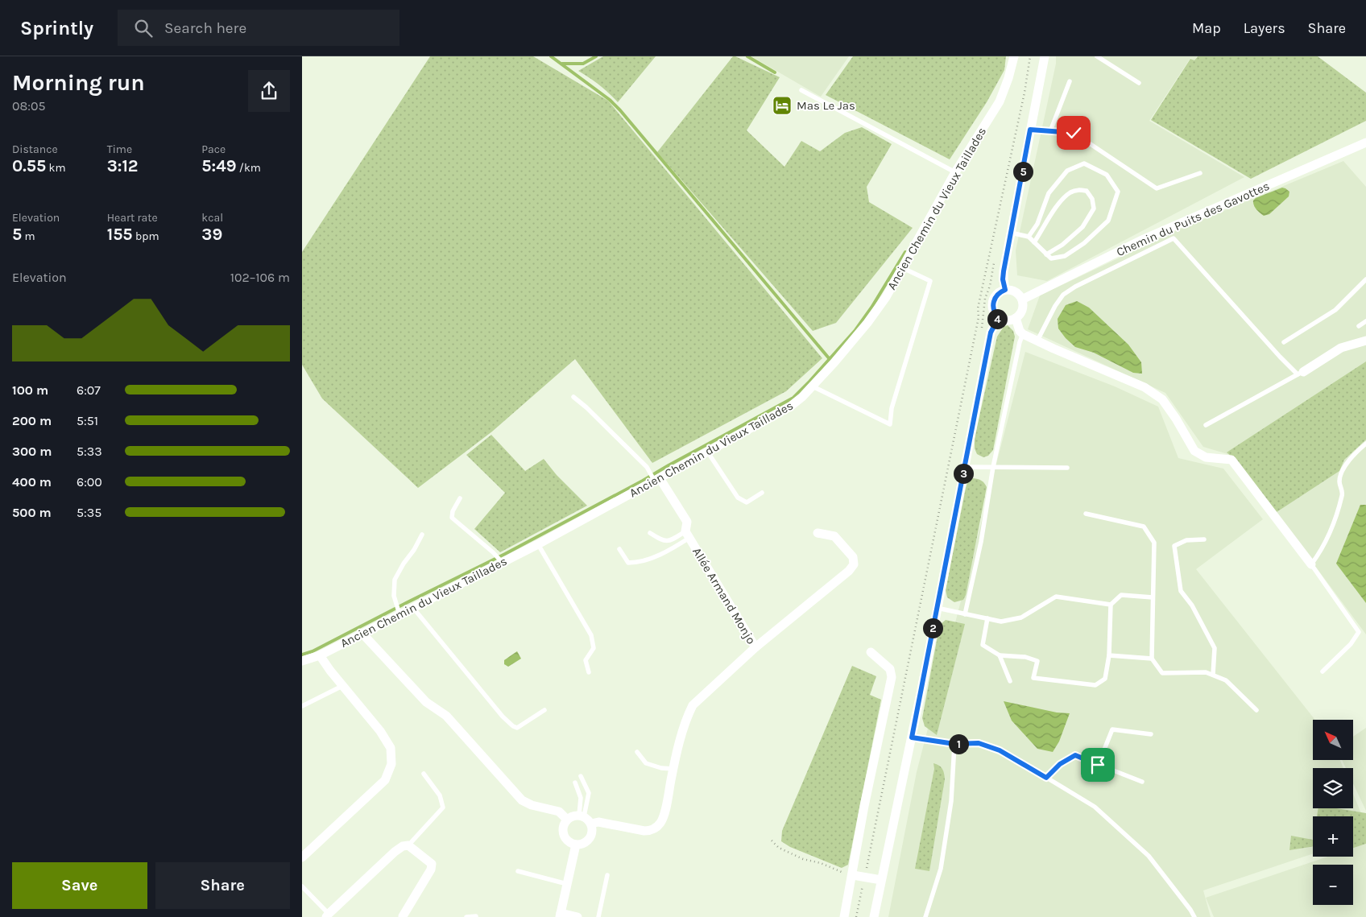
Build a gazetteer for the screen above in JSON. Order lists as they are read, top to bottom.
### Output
{
  "streets": {
    "street": ["Ancien Chemin du Vieux Taillades", "Chemin du Puits des Gavottes", "Allée Armand Monjo"]
  },
  "crossings": [
    ["Ancien Chemin du Vieux Taillades", "Allée Armand Monjo"]
  ],
  "places": {
    "hotel": ["Mas Le Jas"]
  },
  "north": "top left",
  "page": {
    "header": "Sprintly",
    "search": "Search here",
    "nav": ["Map", "Layers", "Share"],
    "heading": ["Morning run", "08:05"],
    "stats": [
      ["Distance", "0.55 km"],
      ["Time", "3:12"],
      ["Pace", "5:49 /km"],
      ["Elevation", "5 m"],
      ["Heart rate", "155 bpm"],
      ["kcal", "39"]
    ],
    "pins": [
      "5",
      "4",
      "3",
      "2",
      "1"
    ],
    "chart": ["Elevation", "102–106 m"],
    "list": [
      {
        "name": "100 m",
        "note": "6:07"
      },
      {
        "name": "200 m",
        "note": "5:51"
      },
      {
        "name": "300 m",
        "note": "5:33"
      },
      {
        "name": "400 m",
        "note": "6:00"
      },
      {
        "name": "500 m",
        "note": "5:35"
      }
    ],
    "map_buttons": ["+", "−"],
    "buttons": ["Save", "Share"]
  }
}
